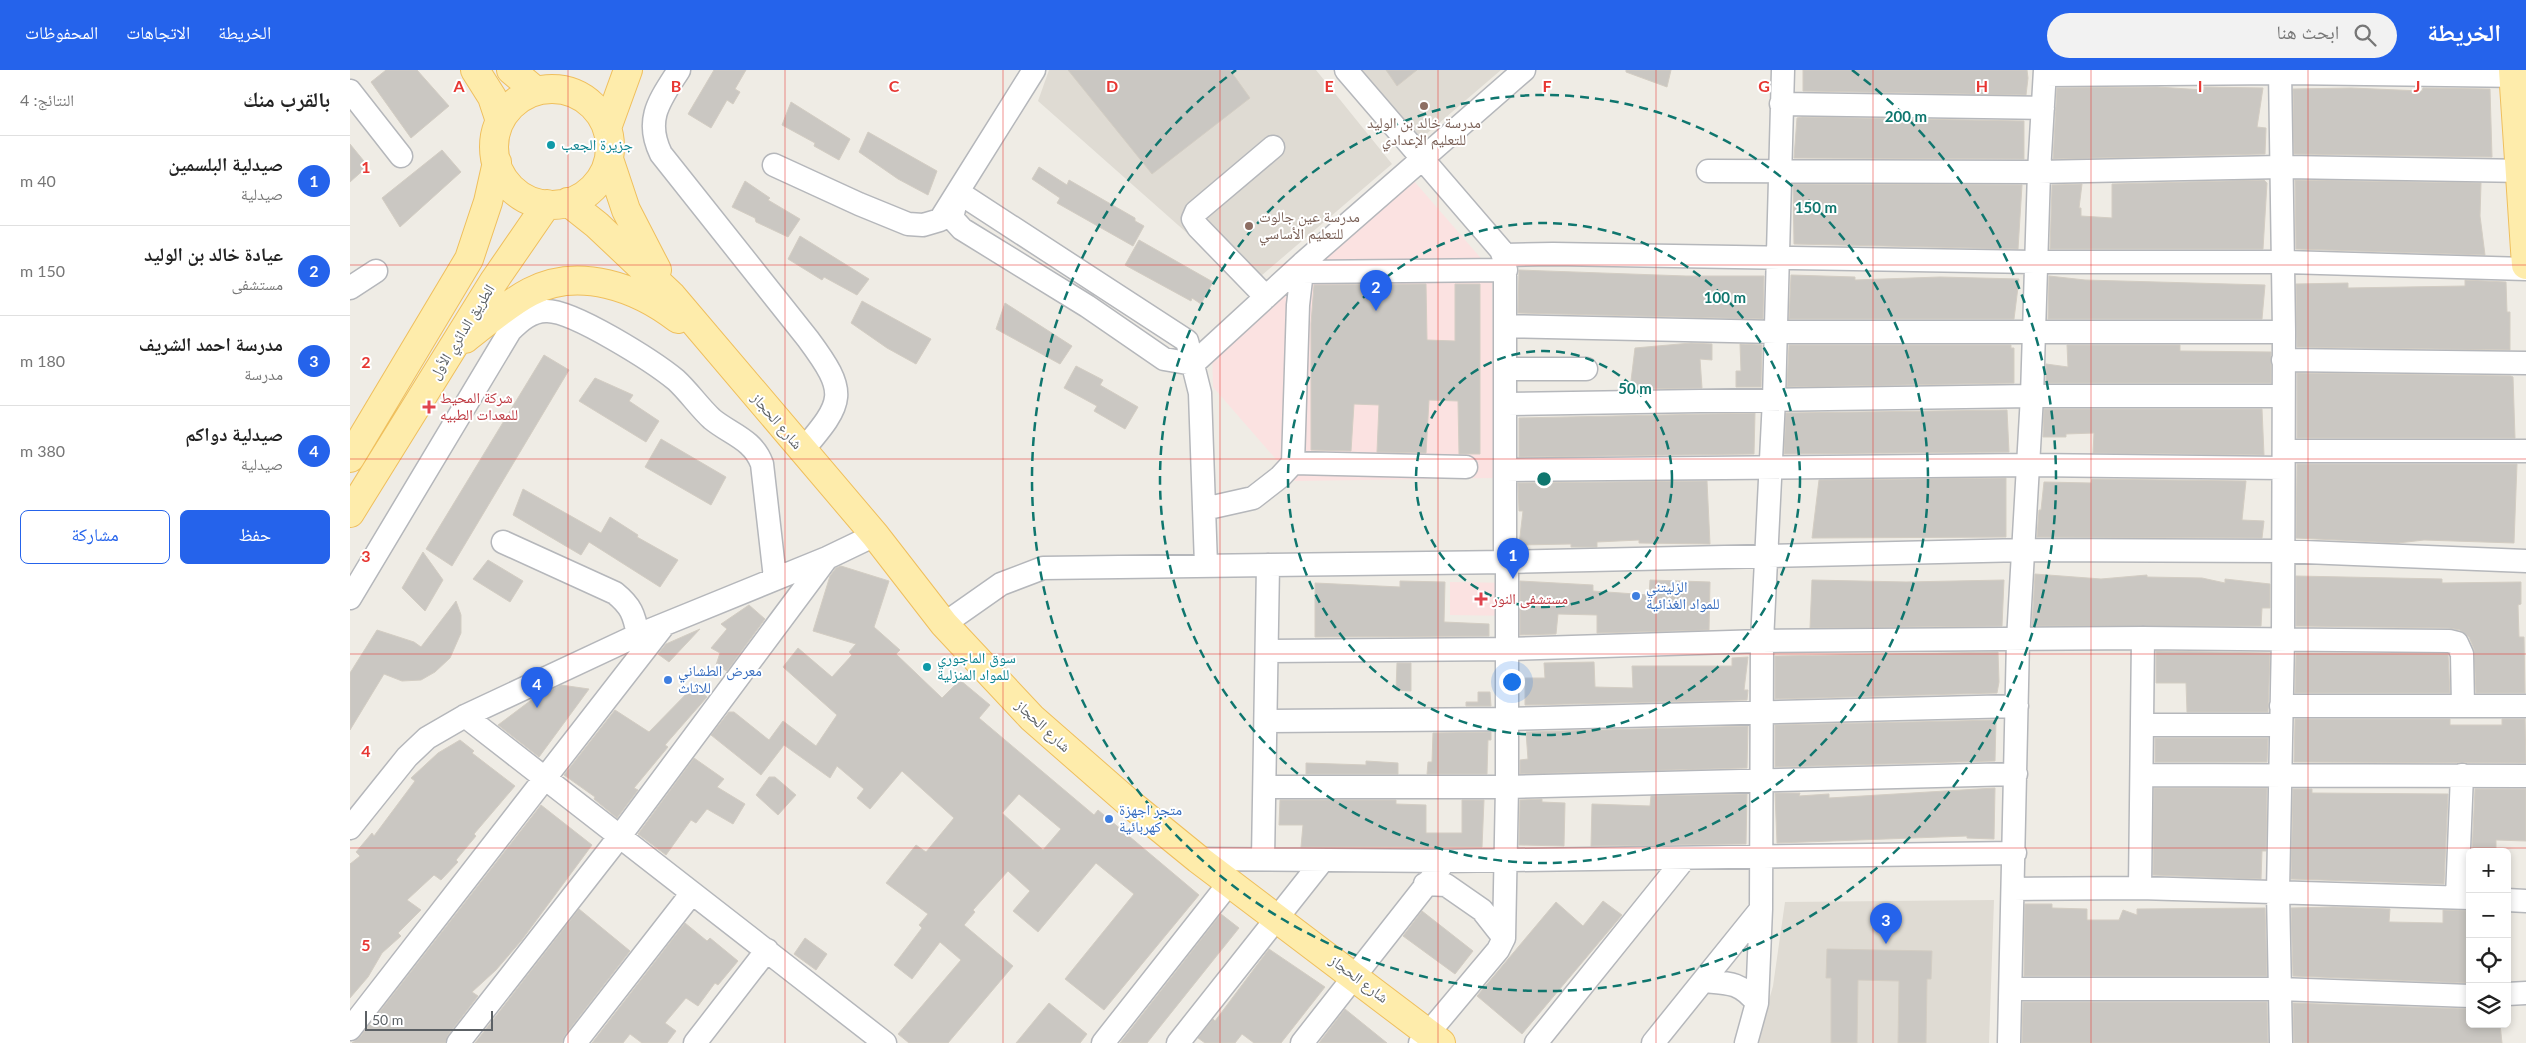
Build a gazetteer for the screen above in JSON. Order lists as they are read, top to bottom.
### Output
{
  "streets": {
    "main road": ["الطريق الدائري الأول", "شارع الحجاز"]
  },
  "crossings": [
    ["الطريق الدائري الأول", "شارع الحجاز"]
  ],
  "places": {
    "other": [
      "مدرسة خالد بن الوليد للتعليم الإعدادي",
      "جزيرة الجعب",
      "مدرسة عين جالوت للتعليم الأساسي",
      "الزليتني للمواد الغذائية",
      "سوق الماجوري للمواد المنزلية",
      "معرض الطشاني للاثاث",
      "متجر اجهزة كهربائية"
    ],
    "health": ["شركة المحيط للمعدات الطبيه", "مستشفى النور"]
  },
  "scale_bar": "50 m",
  "page": {
    "header": "الخريطة",
    "search": "ابحث هنا",
    "nav": ["الخريطة", "الاتجاهات", "المحفوظات"],
    "heading": ["بالقرب منك", "النتائج: 4"],
    "list": [
      {
        "mark": "1",
        "name": "صيدلية البلسمين",
        "note": "صيدلية",
        "value": "40 m"
      },
      {
        "mark": "2",
        "name": "عيادة خالد بن الوليد",
        "note": "مستشفى",
        "value": "150 m"
      },
      {
        "mark": "3",
        "name": "مدرسة احمد الشريف",
        "note": "مدرسة",
        "value": "180 m"
      },
      {
        "mark": "4",
        "name": "صيدلية دواكم",
        "note": "صيدلية",
        "value": "380 m"
      }
    ],
    "pins": [
      "2",
      "1",
      "4",
      "3"
    ],
    "buttons": ["حفظ", "مشاركة"],
    "map_buttons": ["+", "−"],
    "scale": "50 m"
  },
  "grid": {
    "columns": [
      "A",
      "B",
      "C",
      "D",
      "E",
      "F",
      "G",
      "H",
      "I",
      "J"
    ],
    "rows": [
      "1",
      "2",
      "3",
      "4",
      "5"
    ]
  },
  "rings": [
    "200 m",
    "150 m",
    "100 m",
    "50 m"
  ]
}
